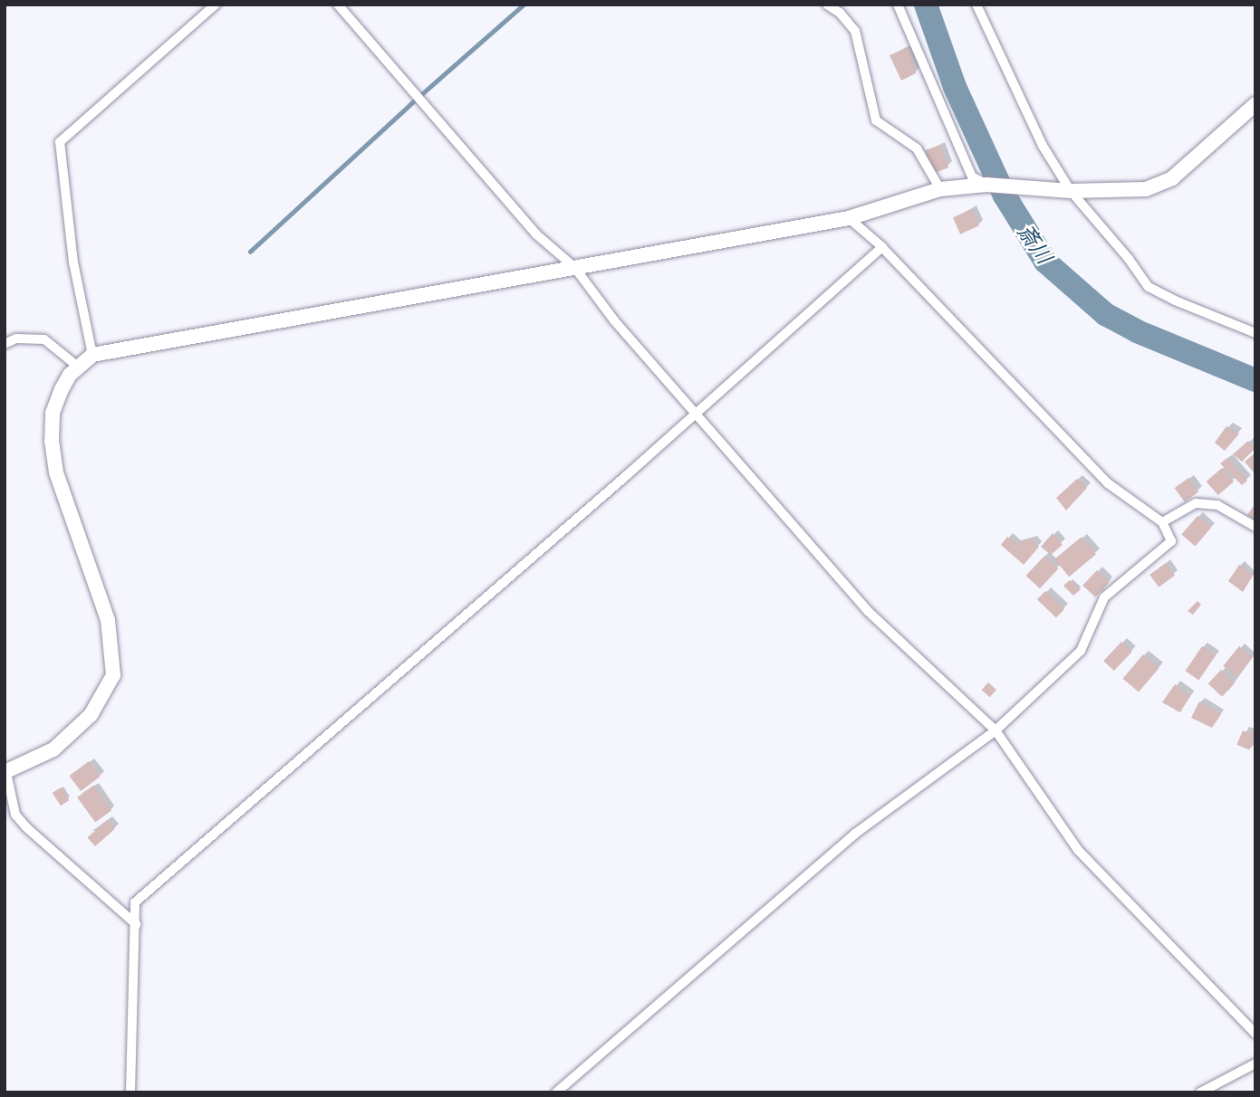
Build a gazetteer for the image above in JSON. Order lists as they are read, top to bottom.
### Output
{
  "water": ["斎川"]
}
